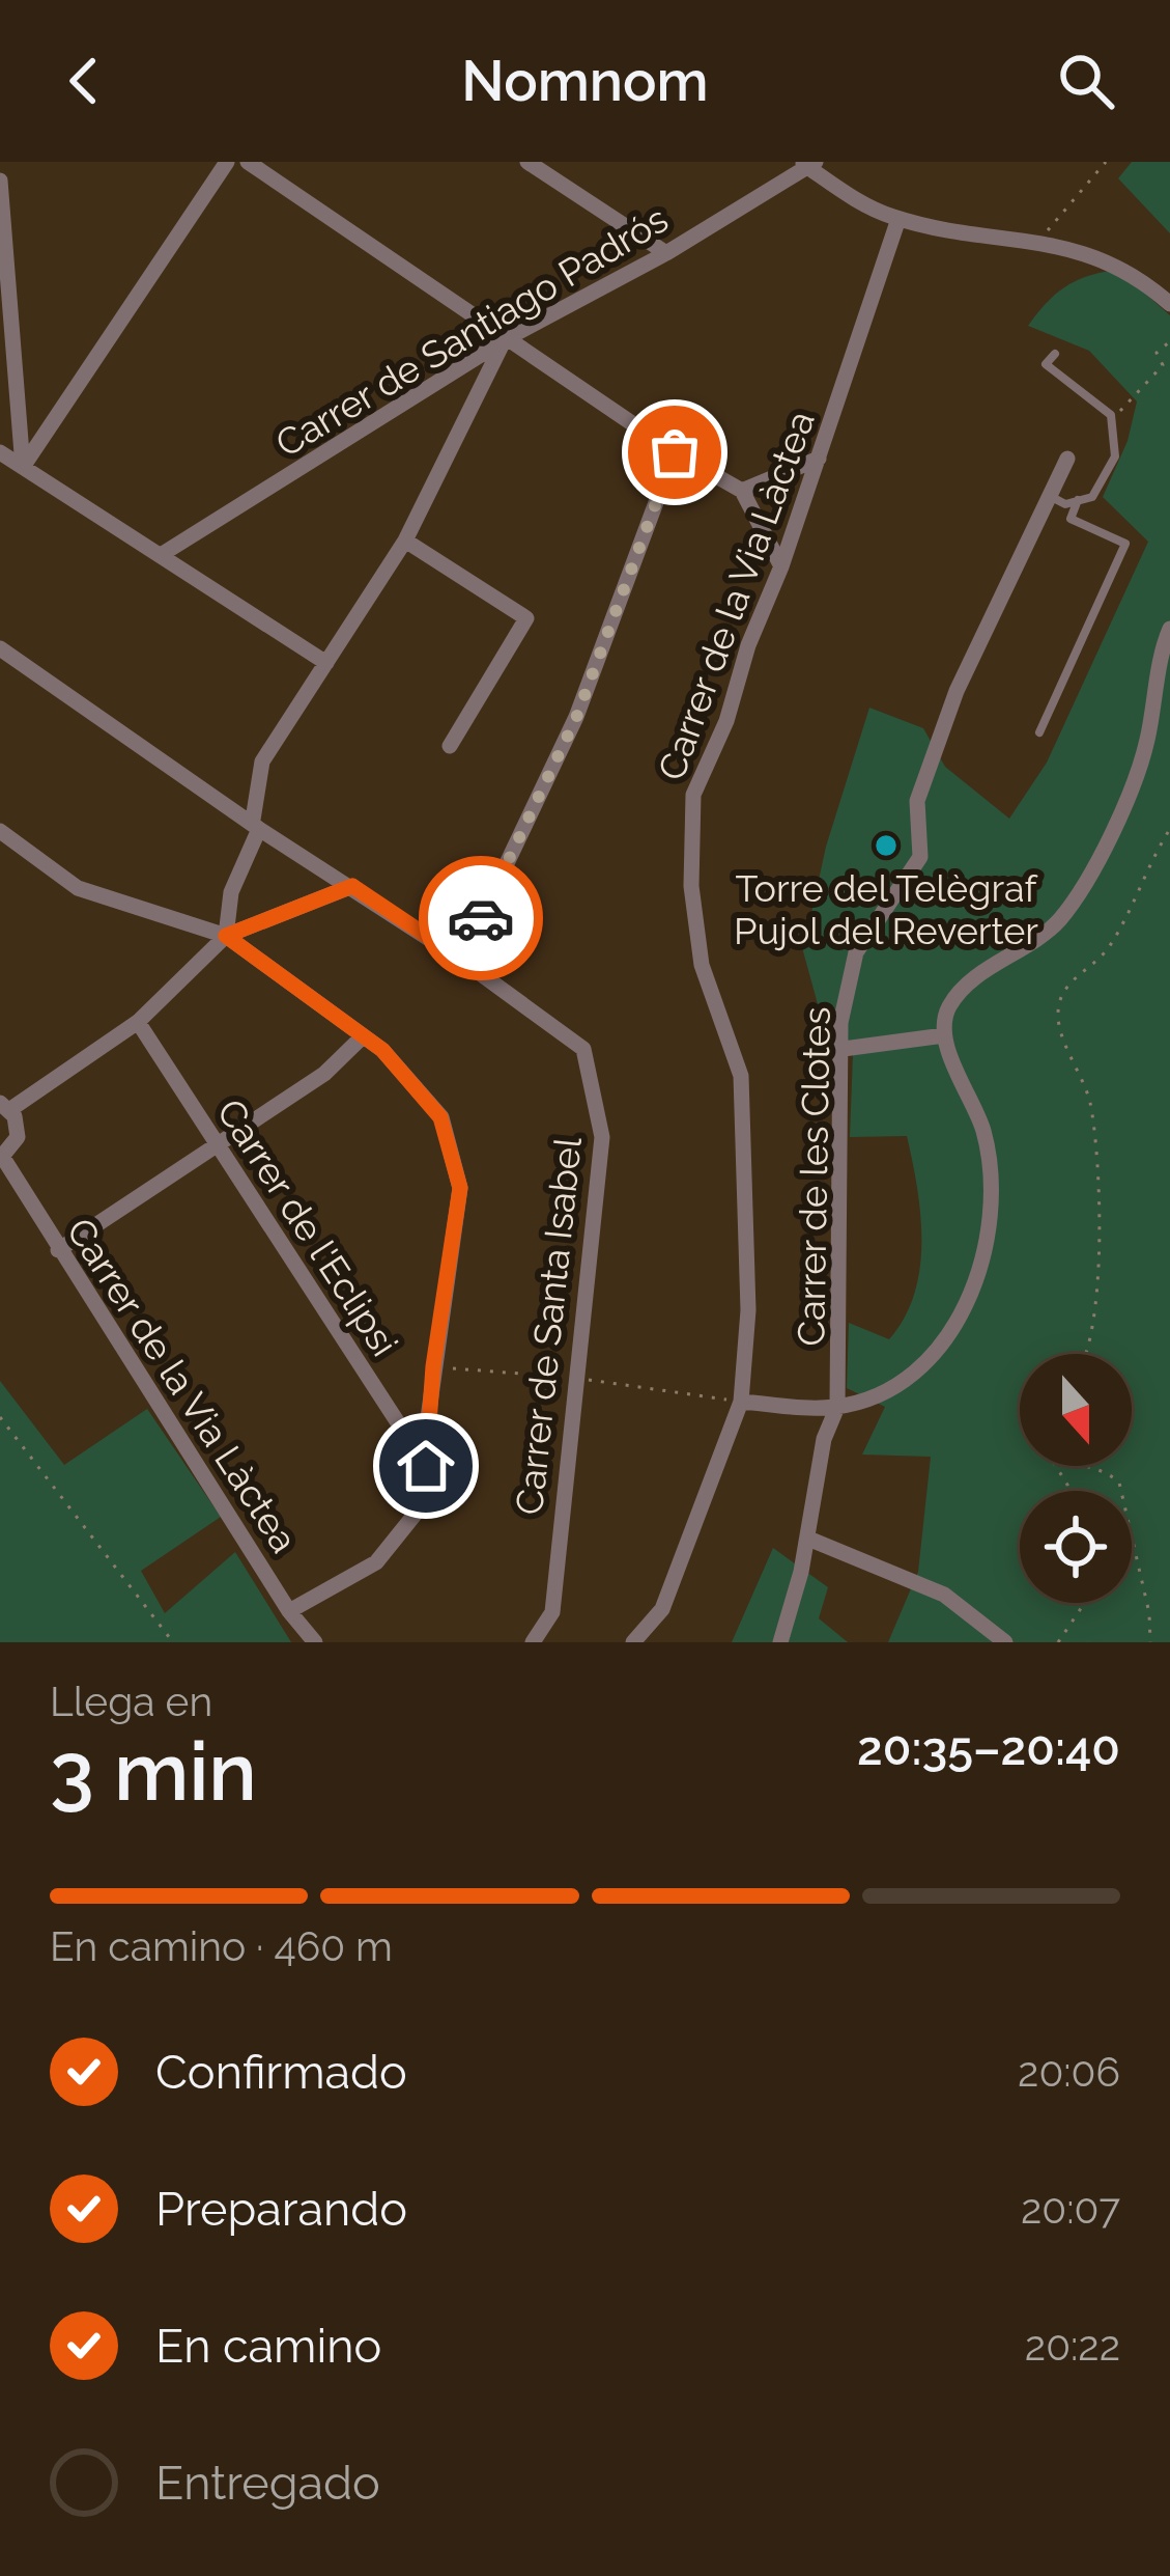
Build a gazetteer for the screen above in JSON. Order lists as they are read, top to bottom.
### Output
{
  "streets": {
    "street": [
      "Carrer de Santiago Padrós",
      "Carrer de la Via Làctea",
      "Carrer de les Clotes",
      "Carrer de l'Eclipsi",
      "Carrer de Santa Isabel"
    ]
  },
  "places": ["Torre del Telègraf Pujol del Reverter"],
  "north": "bottom",
  "page": {
    "header": "Nomnom",
    "heading": ["3 min", "Llega en", "20:35–20:40"],
    "bar": "En camino · 460 m",
    "list": [
      ["Confirmado", "20:06"],
      ["Preparando", "20:07"],
      ["En camino", "20:22"],
      "Entregado"
    ]
  }
}
